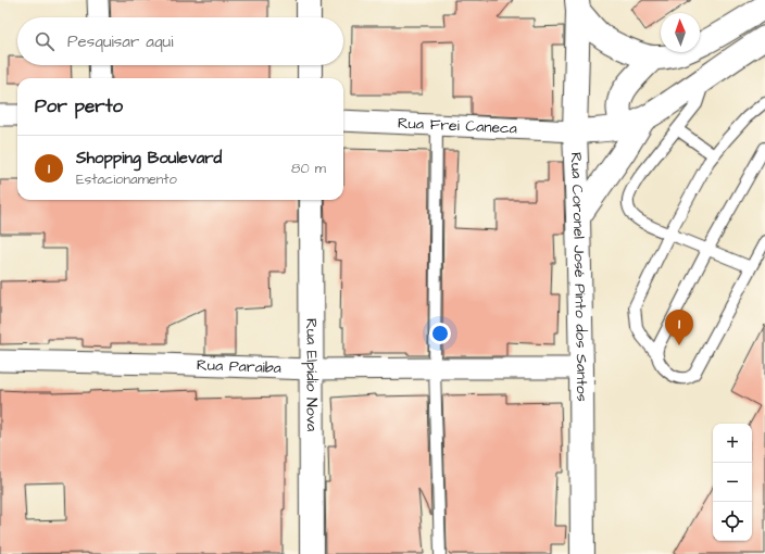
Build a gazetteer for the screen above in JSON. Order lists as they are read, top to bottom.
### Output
{
  "streets": {
    "street": [
      "Rua Frei Caneca",
      "Rua Coronel José Pinto dos Santos",
      "Rua Paraiba",
      "Rua Elpídio Nova"
    ]
  },
  "crossings": [
    ["Rua Frei Caneca", "Rua Coronel José Pinto dos Santos"],
    ["Rua Coronel José Pinto dos Santos", "Rua Paraiba"],
    ["Rua Paraiba", "Rua Elpídio Nova"]
  ],
  "north": "top",
  "page": {
    "search": "Pesquisar aqui",
    "heading": "Por perto",
    "list": [
      {
        "mark": "1",
        "name": "Shopping Boulevard",
        "note": "Estacionamento",
        "value": "80 m"
      }
    ],
    "pins": "1",
    "map_buttons": ["+", "−"]
  }
}
